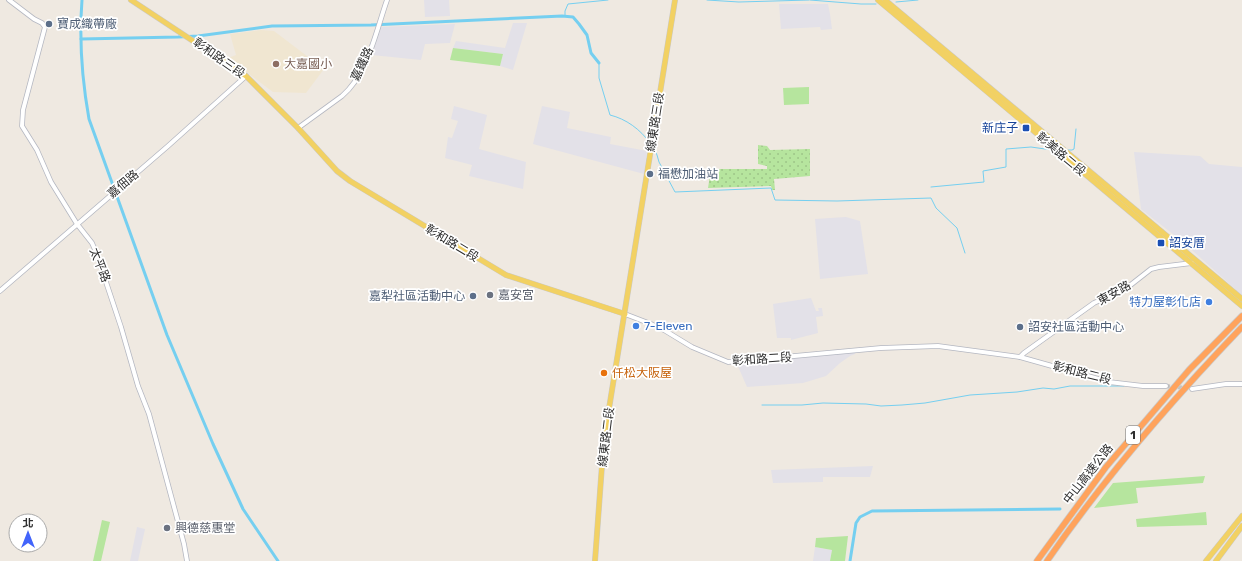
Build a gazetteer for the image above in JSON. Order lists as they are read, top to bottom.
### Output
{
  "streets": {
    "highway": ["1", "中山高速公路"],
    "main road": [
      "彰和路三段",
      "線東路三段",
      "彰美路二段",
      "彰和路二段",
      "線東路二段"
    ],
    "street": [
      "嘉鐵路",
      "嘉佃路",
      "太平路",
      "東安路"
    ]
  },
  "crossings": [
    ["彰和路三段", "嘉鐵路"],
    ["彰和路三段", "嘉佃路"],
    ["彰和路三段", "彰和路二段"],
    ["嘉鐵路", "彰和路二段"],
    ["線東路三段", "彰和路二段"],
    ["線東路三段", "線東路二段"],
    ["彰美路二段", "東安路"],
    ["嘉佃路", "太平路"],
    ["彰和路二段", "東安路"],
    ["彰和路二段", "線東路二段"]
  ],
  "places": {
    "other": [
      "寶成織帶廠",
      "大嘉國小",
      "福懋加油站",
      "嘉安宮",
      "嘉犁社區活動中心",
      "特力屋彰化店",
      "7-Eleven",
      "詔安社區活動中心",
      "仟松大阪屋",
      "興德慈惠堂"
    ],
    "transit": ["新庄子", "詔安厝"]
  },
  "north": "top"
}
